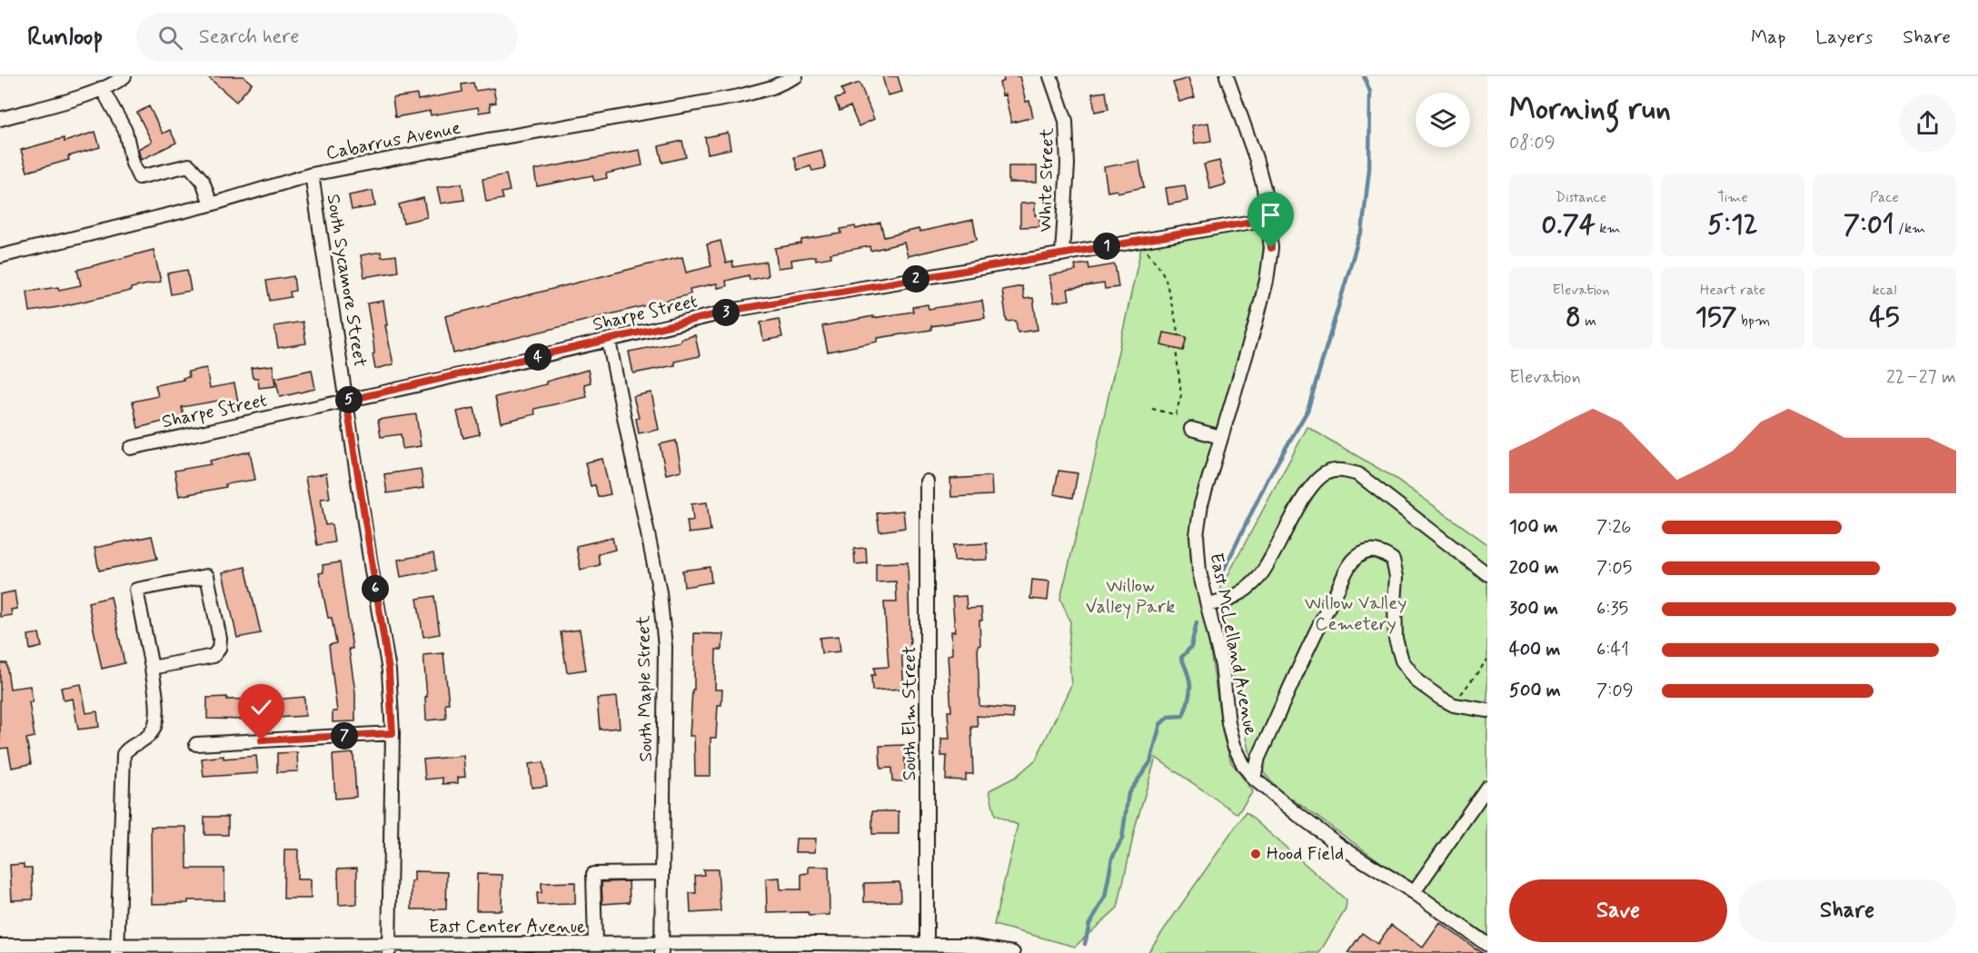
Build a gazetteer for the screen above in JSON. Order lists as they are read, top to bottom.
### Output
{
  "streets": {
    "street": [
      "Cabarrus Avenue",
      "White Street",
      "South Sycamore Street",
      "Sharpe Street",
      "East McLelland Avenue",
      "South Maple Street",
      "South Elm Street",
      "East Center Avenue"
    ]
  },
  "crossings": [
    ["Cabarrus Avenue", "South Sycamore Street"],
    ["White Street", "Sharpe Street"],
    ["South Sycamore Street", "Sharpe Street"],
    ["South Sycamore Street", "East Center Avenue"],
    ["Sharpe Street", "East McLelland Avenue"],
    ["Sharpe Street", "South Maple Street"],
    ["South Maple Street", "East Center Avenue"],
    ["South Elm Street", "East Center Avenue"]
  ],
  "parks": ["Willow Valley Park", "Willow Valley Cemetery"],
  "places": ["Hood Field"],
  "page": {
    "header": "Runloop",
    "search": "Search here",
    "nav": ["Map", "Layers", "Share"],
    "heading": ["Morning run", "08:09"],
    "stats": [
      ["Distance", "0.74 km"],
      ["Time", "5:12"],
      ["Pace", "7:01 /km"],
      ["Elevation", "8 m"],
      ["Heart rate", "157 bpm"],
      ["kcal", "45"]
    ],
    "pins": [
      "1",
      "2",
      "3",
      "4",
      "5",
      "6",
      "7"
    ],
    "chart": ["Elevation", "22–27 m"],
    "list": [
      {
        "name": "100 m",
        "note": "7:26"
      },
      {
        "name": "200 m",
        "note": "7:05"
      },
      {
        "name": "300 m",
        "note": "6:35"
      },
      {
        "name": "400 m",
        "note": "6:41"
      },
      {
        "name": "500 m",
        "note": "7:09"
      }
    ],
    "buttons": ["Save", "Share"]
  }
}
